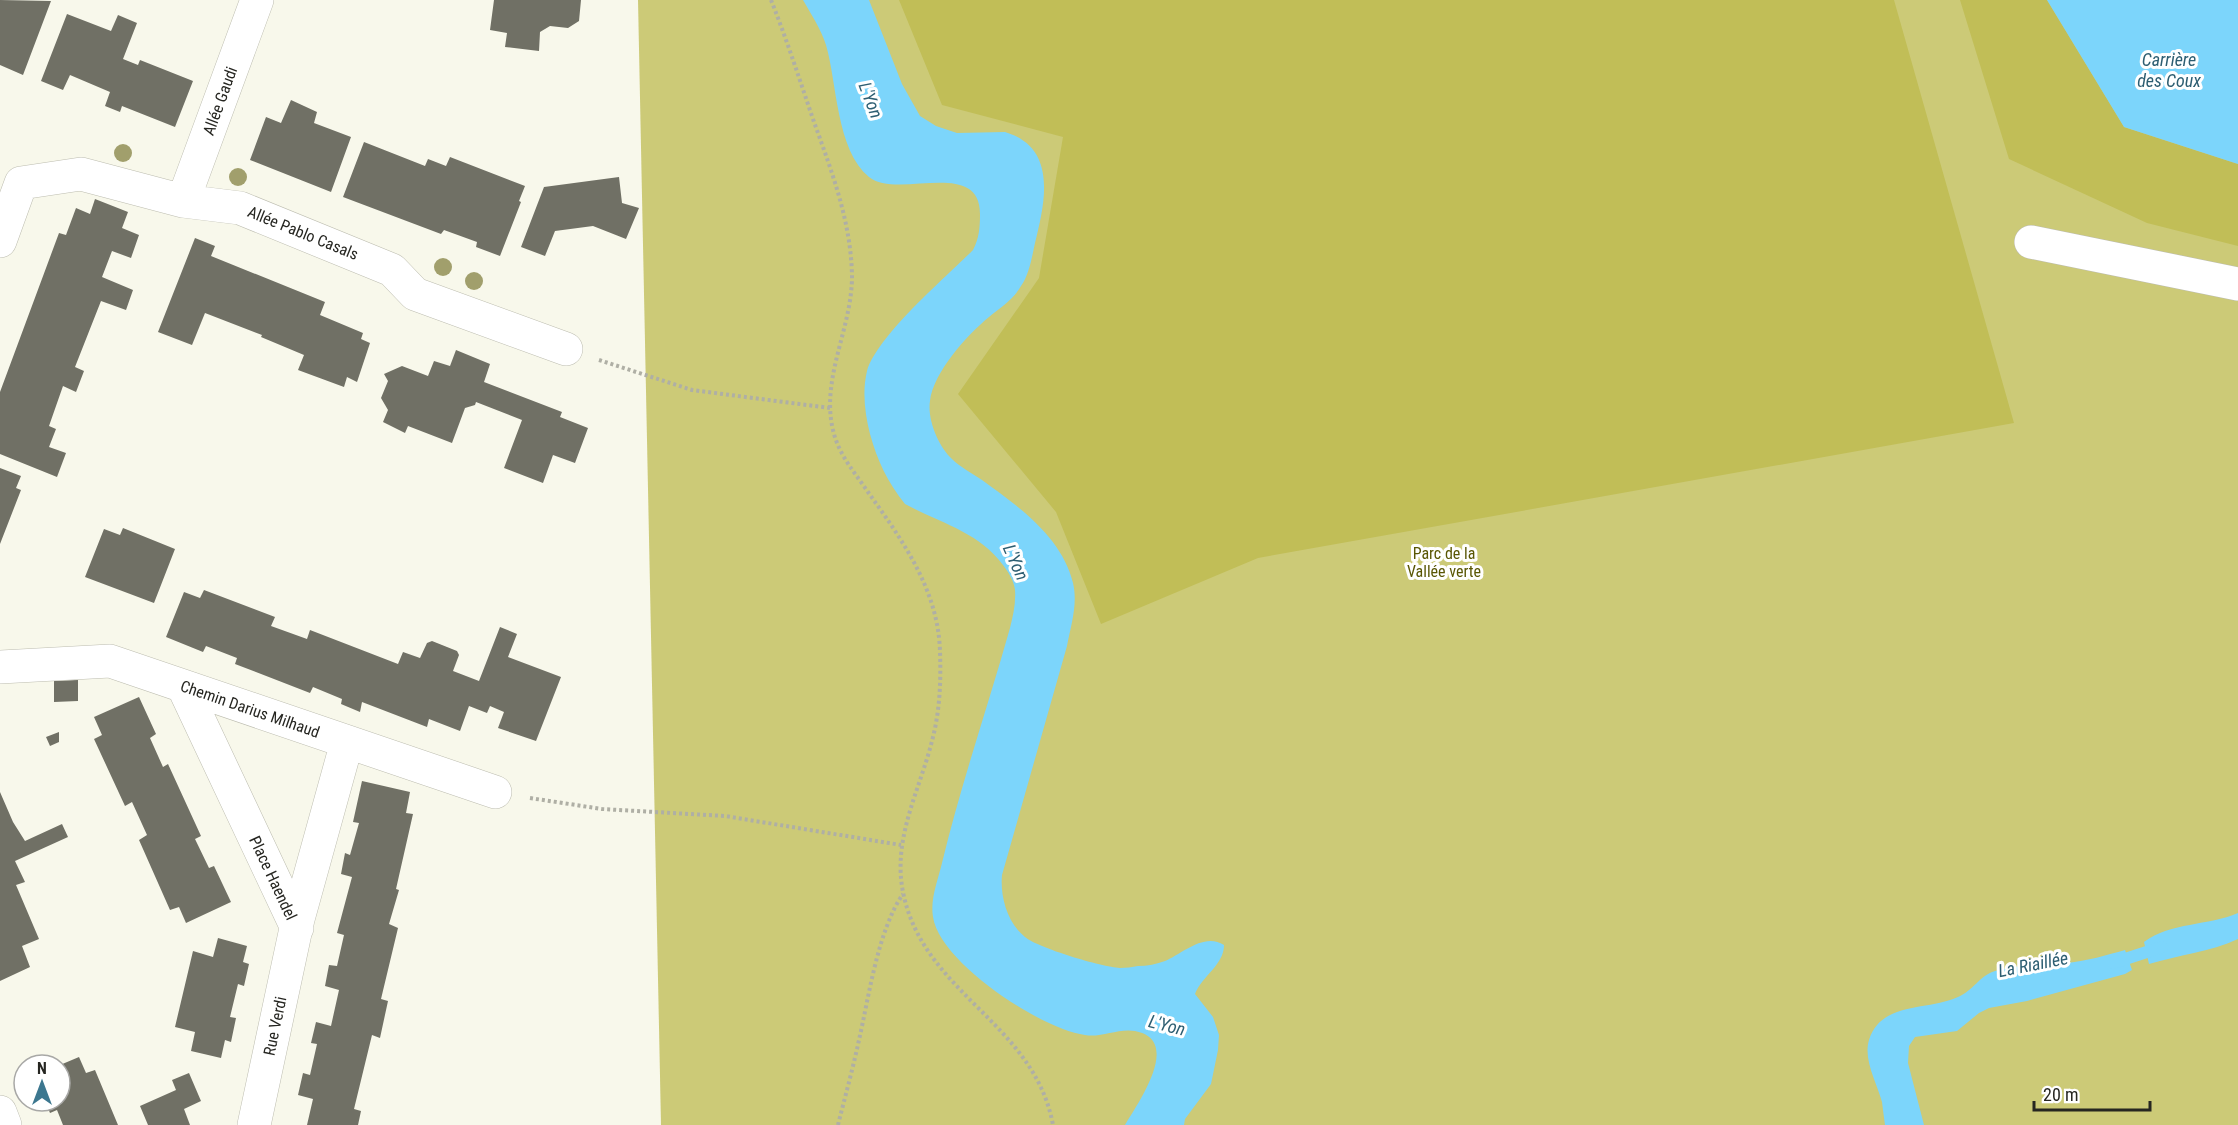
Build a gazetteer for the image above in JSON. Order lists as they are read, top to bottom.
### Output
{
  "streets": {
    "street": [
      "Allée Gaudi",
      "Allée Pablo Casals",
      "Chemin Darius Milhaud",
      "Place Haendel",
      "Rue Verdi"
    ]
  },
  "crossings": [
    ["Allée Gaudi", "Allée Pablo Casals"],
    ["Chemin Darius Milhaud", "Place Haendel"],
    ["Place Haendel", "Rue Verdi"]
  ],
  "water": ["Carrière des Coux", "L'Yon", "La Riaillée"],
  "parks": ["Parc de la Vallée verte"],
  "scale_bar": "20 m",
  "north": "top"
}
